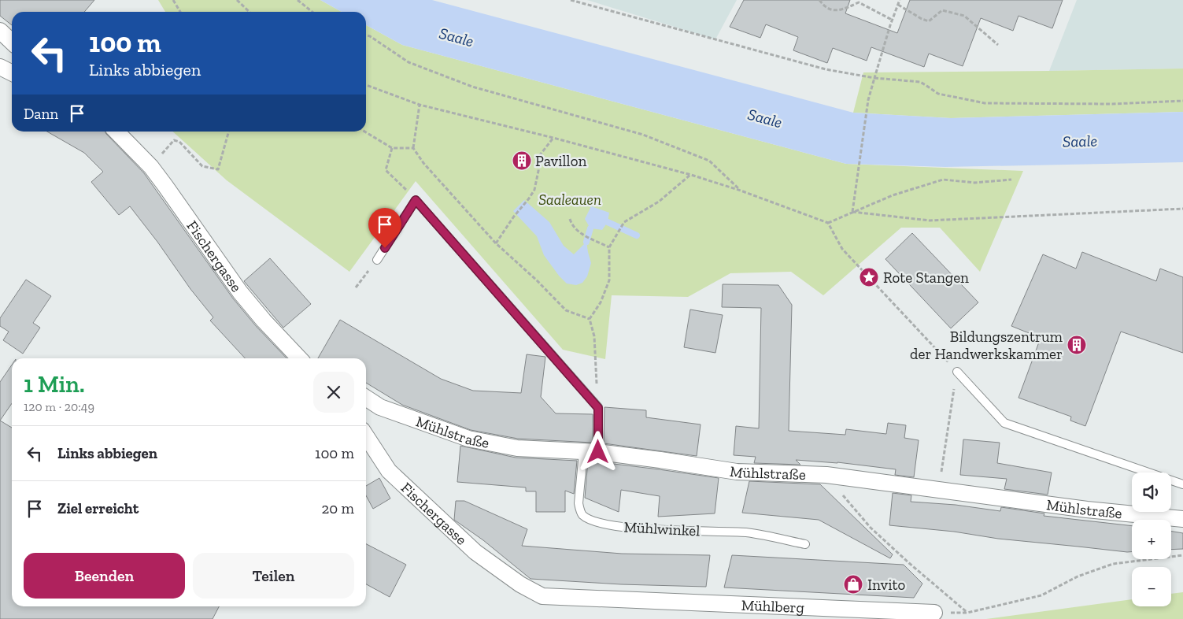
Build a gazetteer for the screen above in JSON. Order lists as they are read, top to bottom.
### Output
{
  "streets": {
    "street": ["Fischergasse", "Mühlstraße", "Mühlberg"],
    "lane": ["Mühlwinkel"]
  },
  "crossings": [
    ["Fischergasse", "Mühlberg"],
    ["Mühlstraße", "Mühlwinkel"]
  ],
  "water": ["Saale"],
  "parks": ["Saaleauen"],
  "places": {
    "building": ["Pavillon", "Bildungszentrum der Handwerkskammer"],
    "place": ["Rote Stangen"],
    "shop": ["Invito"]
  },
  "page": {
    "turn": ["100 m", "Links abbiegen"],
    "then": "Dann",
    "heading": ["1 Min.", "120 m · 20:49"],
    "list": [
      {
        "name": "Links abbiegen",
        "value": "100 m"
      },
      {
        "name": "Ziel erreicht",
        "value": "20 m"
      }
    ],
    "map_buttons": ["+", "−"],
    "buttons": ["Beenden", "Teilen"]
  }
}
